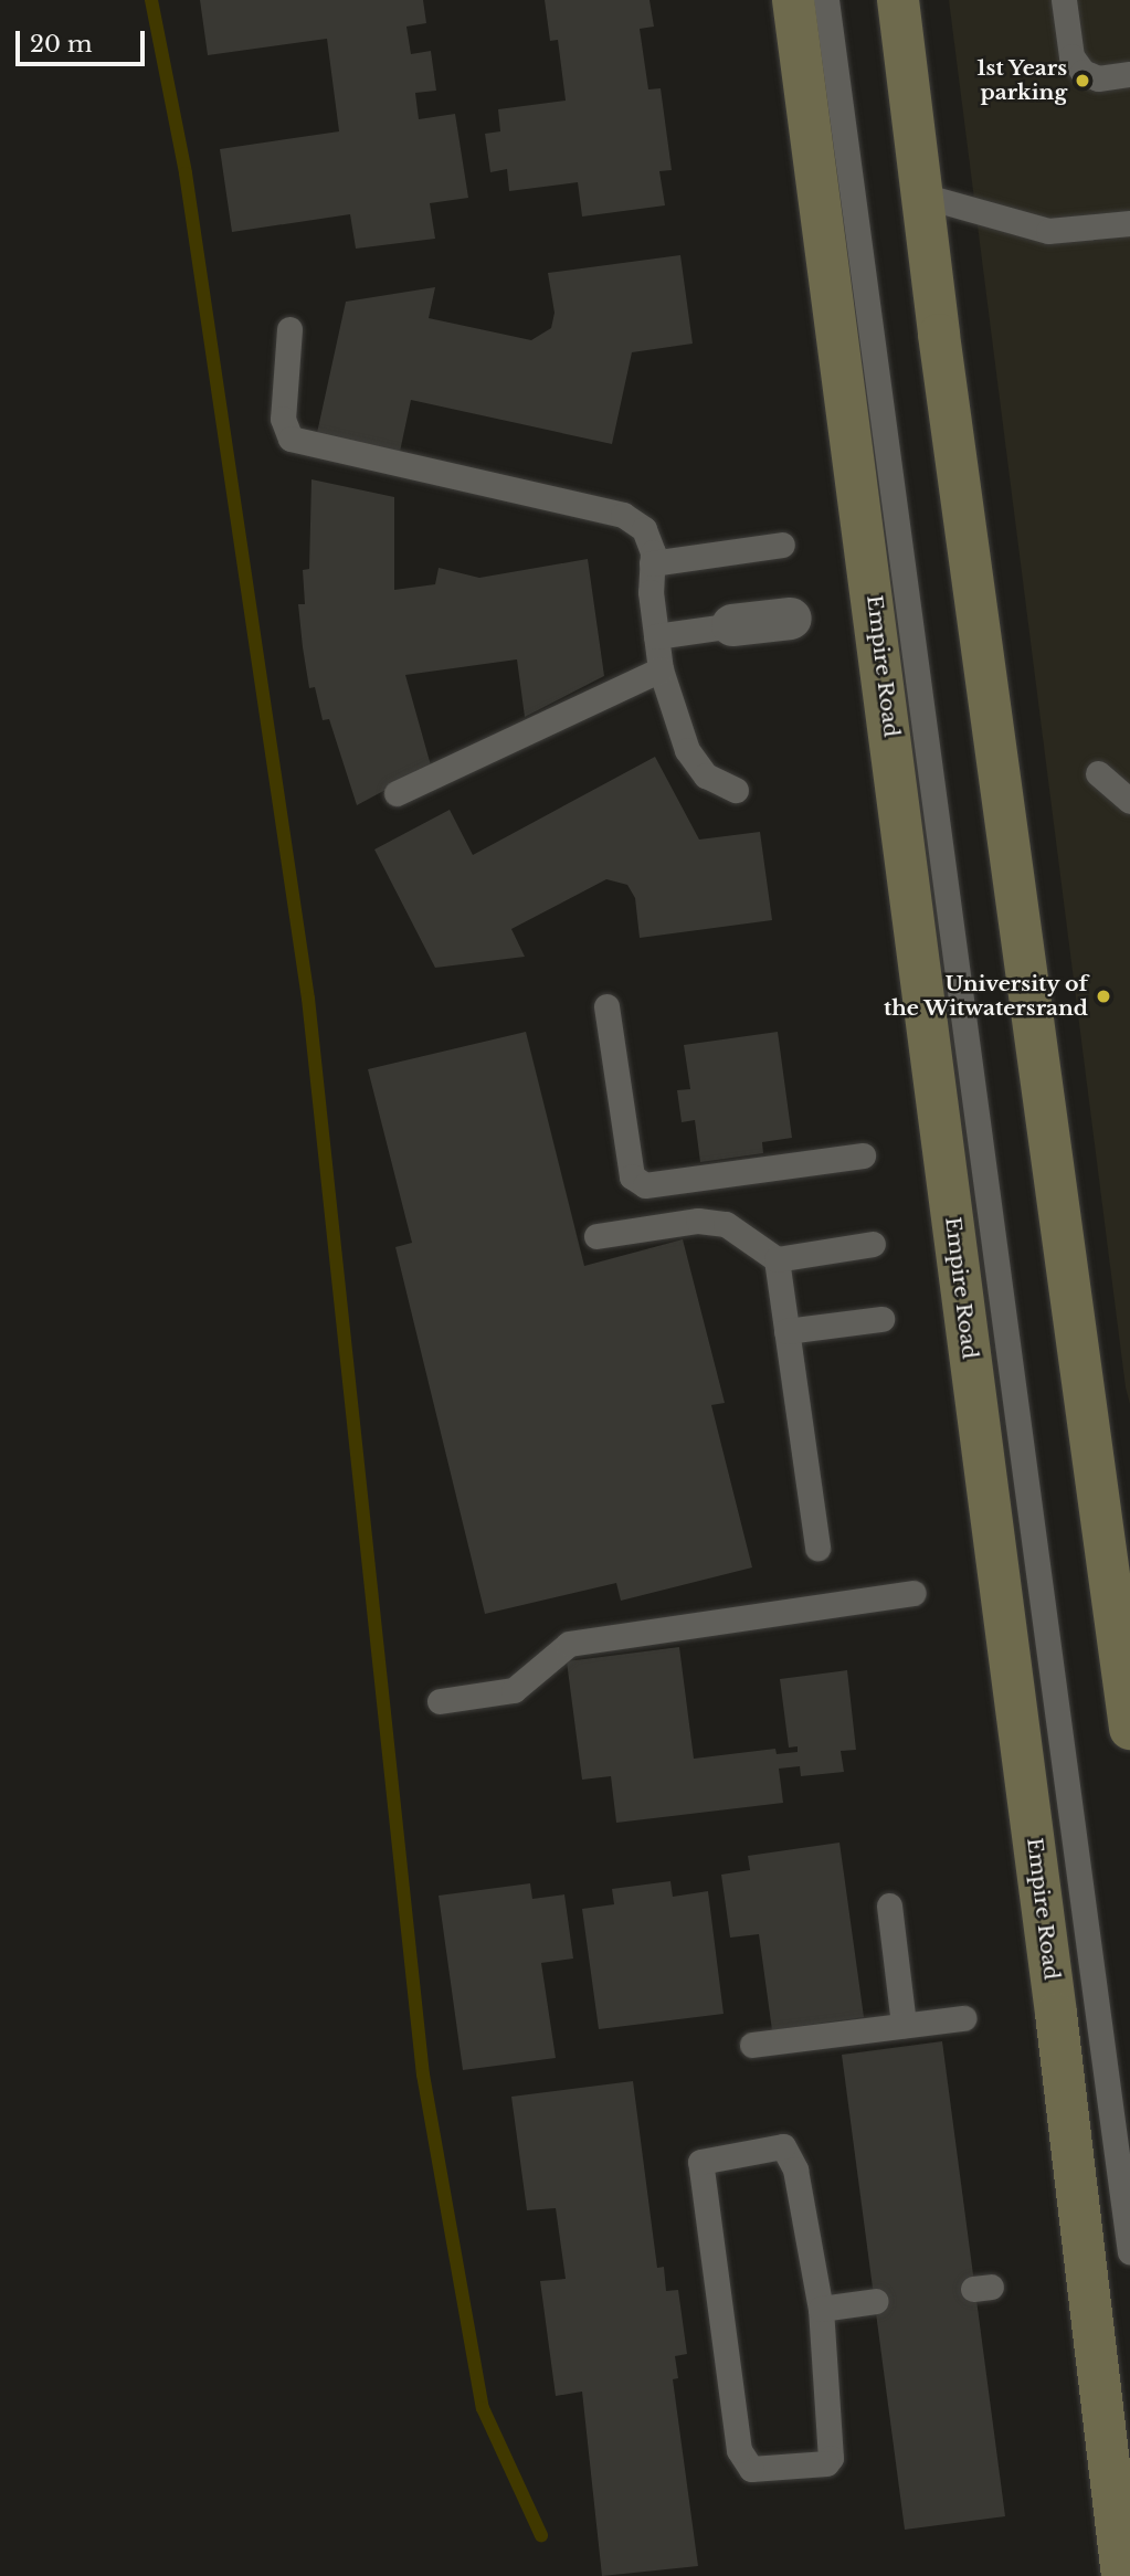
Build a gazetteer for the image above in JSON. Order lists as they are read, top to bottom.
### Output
{
  "streets": {
    "main road": ["Empire Road"]
  },
  "places": ["1st Years parking", "University of the Witwatersrand"],
  "scale_bar": "20 m"
}
